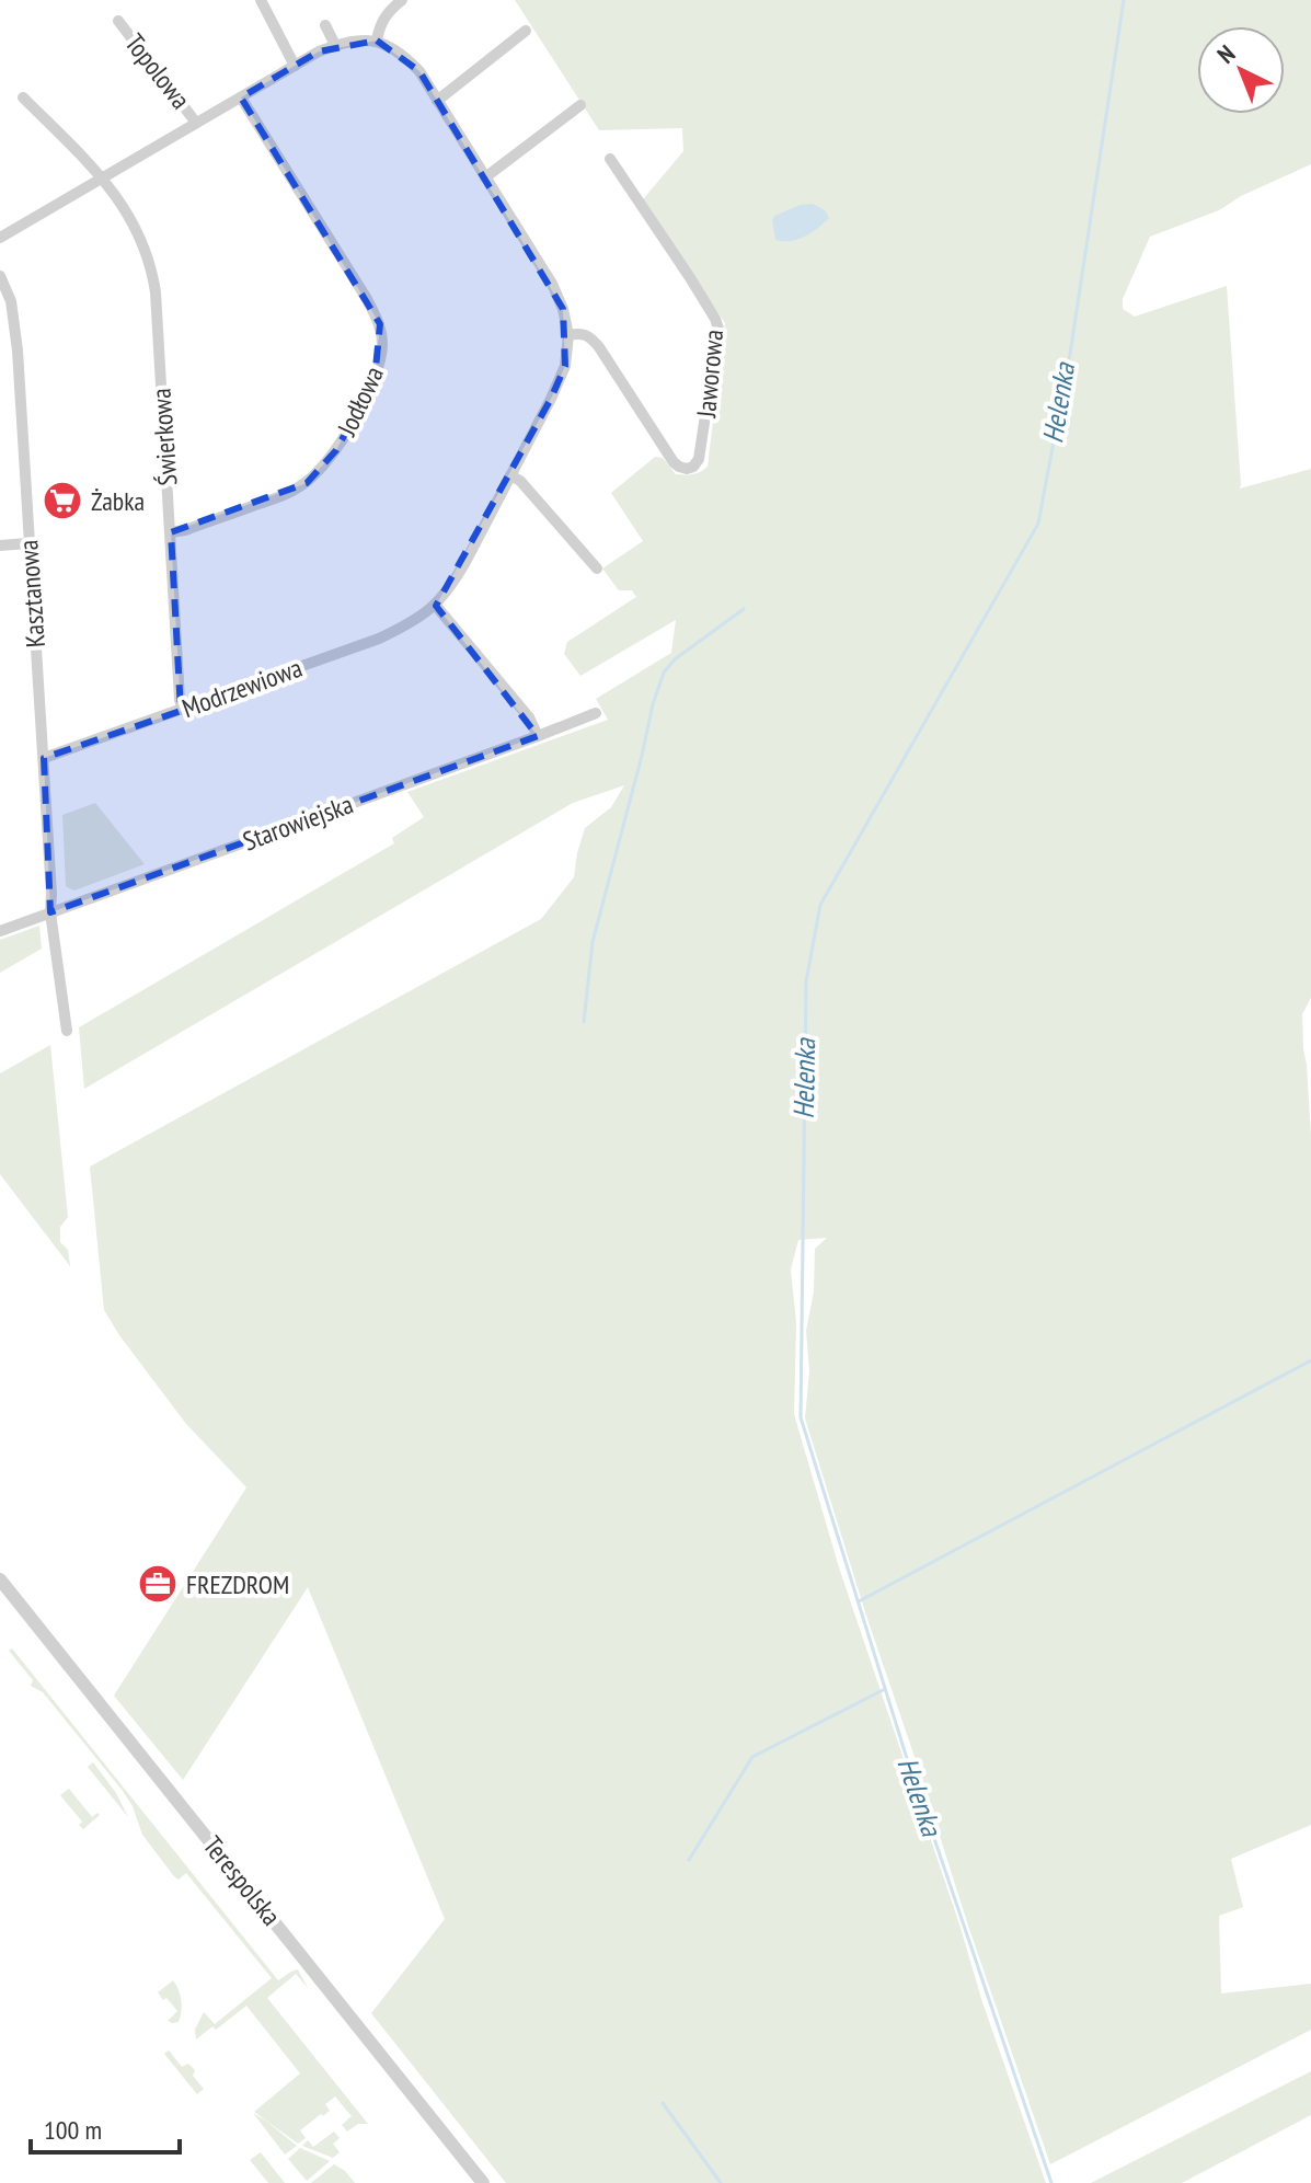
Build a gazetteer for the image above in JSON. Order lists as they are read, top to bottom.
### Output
{
  "streets": {
    "street": [
      "Topolowa",
      "Jaworowa",
      "Jodłowa",
      "Świerkowa",
      "Kasztanowa",
      "Modrzewiowa",
      "Starowiejska",
      "Terespolska"
    ]
  },
  "crossings": [
    ["Topolowa", "Jodłowa"],
    ["Topolowa", "Świerkowa"],
    ["Topolowa", "Modrzewiowa"],
    ["Jaworowa", "Modrzewiowa"],
    ["Jodłowa", "Świerkowa"],
    ["Świerkowa", "Modrzewiowa"],
    ["Kasztanowa", "Modrzewiowa"],
    ["Kasztanowa", "Starowiejska"]
  ],
  "water": ["Helenka"],
  "places": {
    "supermarket": ["Żabka"],
    "office": ["FREZDROM"]
  },
  "scale_bar": "100 m",
  "north": "top left"
}
